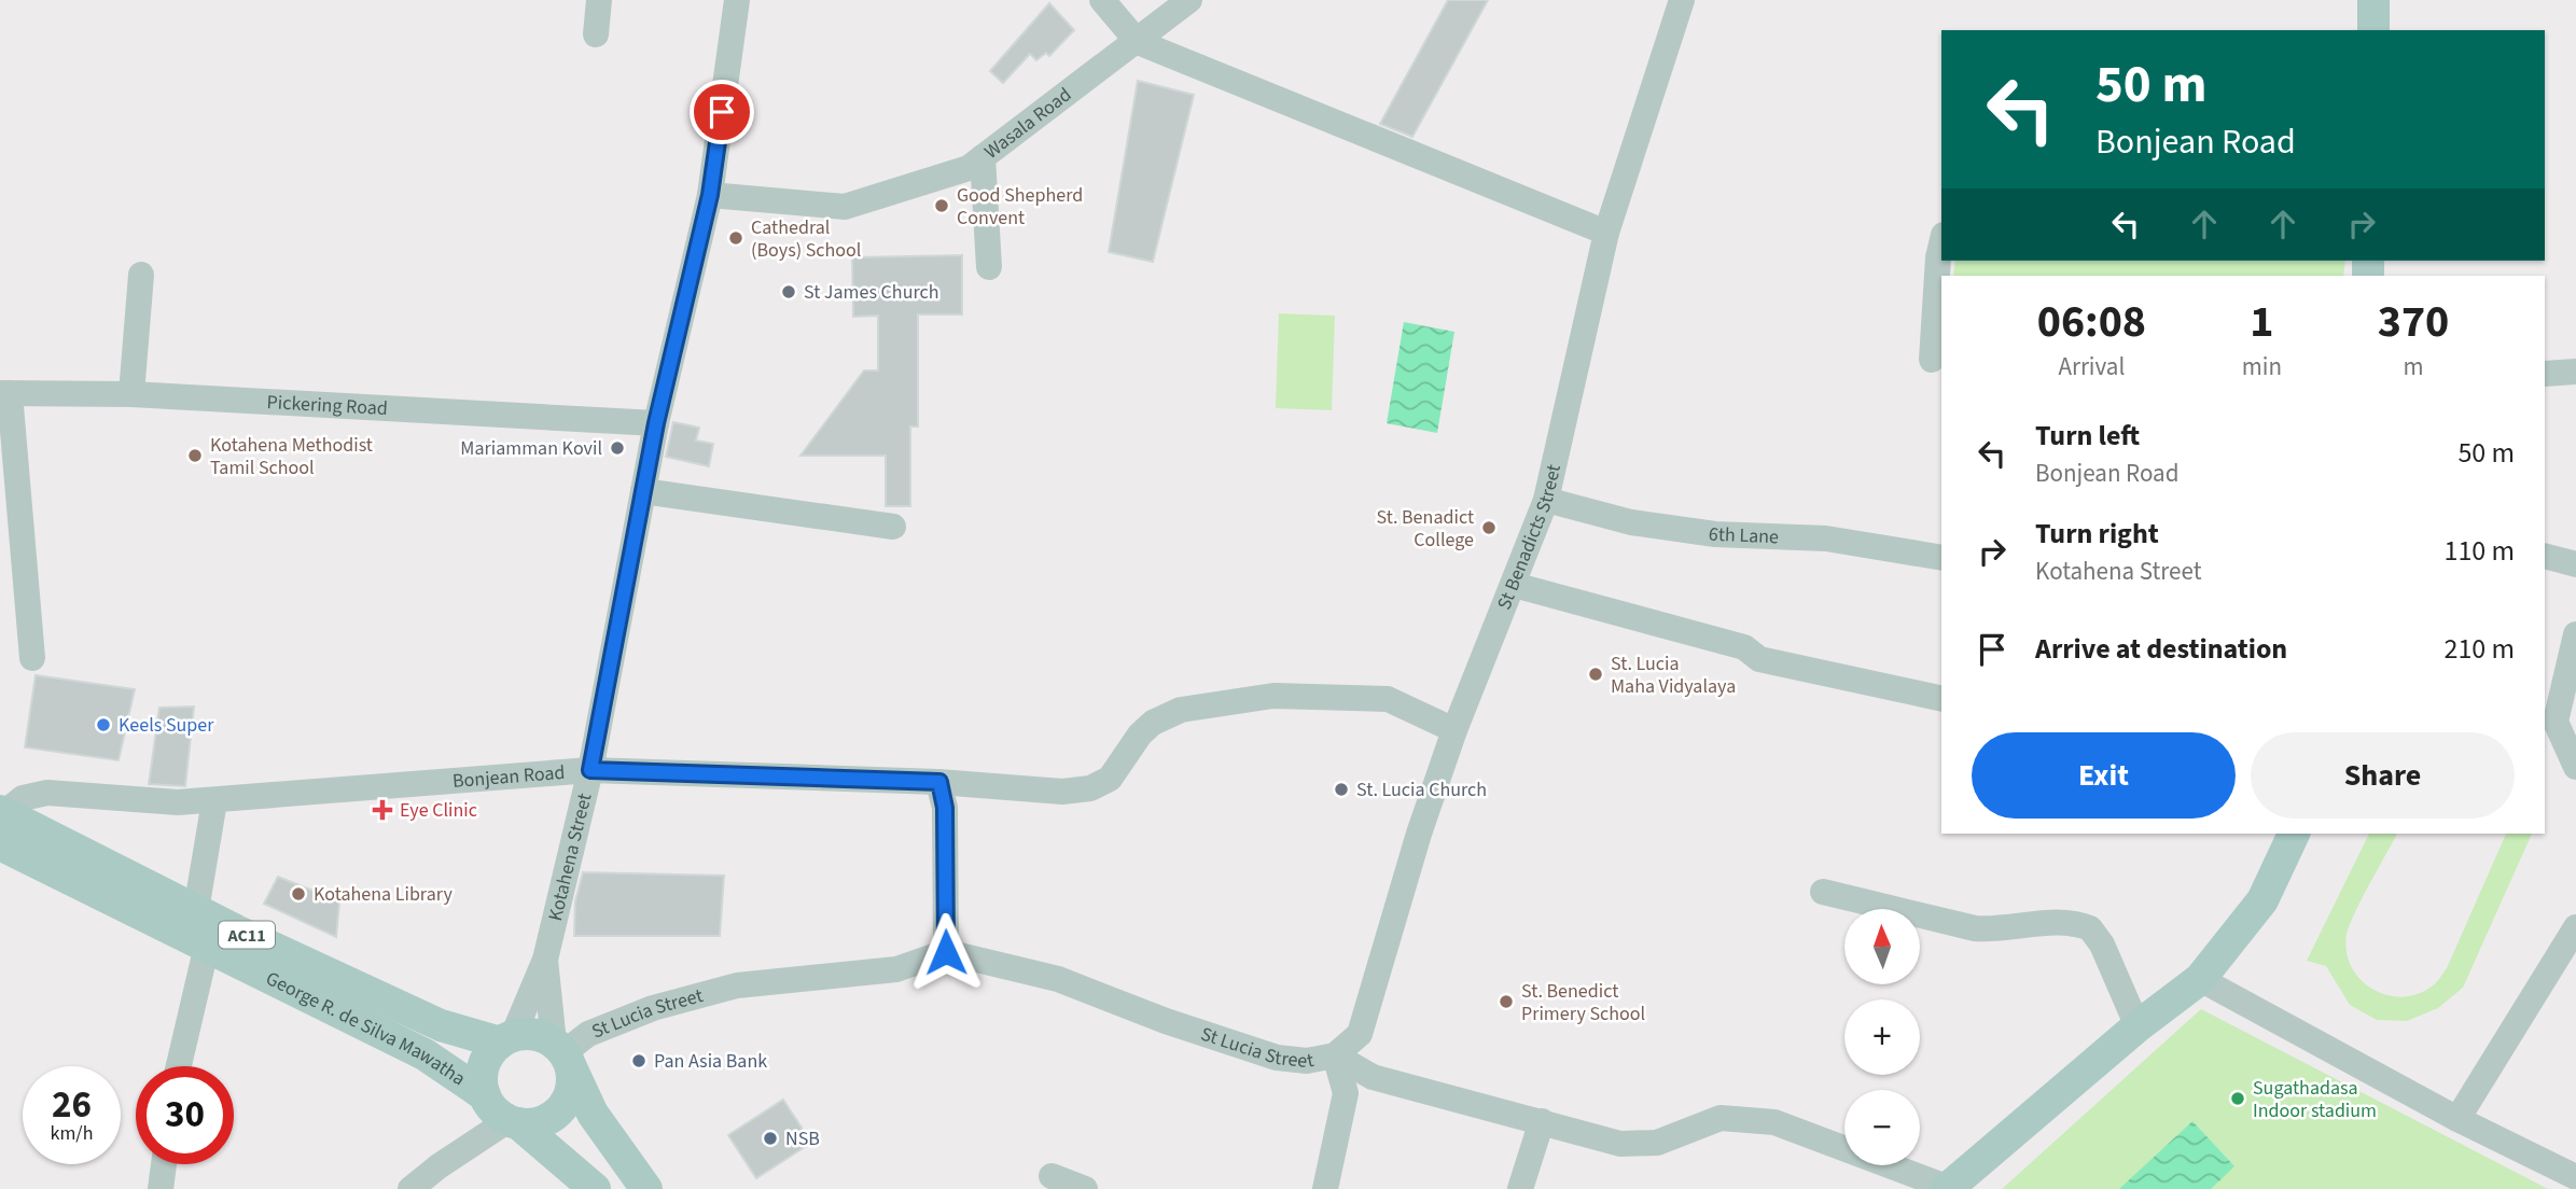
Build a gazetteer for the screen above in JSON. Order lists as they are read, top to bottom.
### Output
{
  "streets": {
    "main road": ["AC11", "George R. de Silva Mawatha"],
    "street": [
      "Wasala Road",
      "Pickering Road",
      "6th Lane",
      "St Benadicts Street",
      "Bonjean Road",
      "Kotahena Street",
      "St Lucia Street"
    ]
  },
  "crossings": [
    ["Wasala Road", "Kotahena Street"],
    ["Pickering Road", "Kotahena Street"],
    ["6th Lane", "St Benadicts Street"],
    ["St Benadicts Street", "Bonjean Road"],
    ["St Benadicts Street", "St Lucia Street"],
    ["Bonjean Road", "Kotahena Street"],
    ["Bonjean Road", "George R. de Silva Mawatha"],
    ["Kotahena Street", "St Lucia Street"],
    ["Kotahena Street", "George R. de Silva Mawatha"],
    ["St Lucia Street", "George R. de Silva Mawatha"]
  ],
  "places": {
    "other": [
      "Good Shepherd Convent",
      "Cathedral (Boys) School",
      "St James Church",
      "Mariamman Kovil",
      "Kotahena Methodist Tamil School",
      "St. Benadict College",
      "St. Lucia Maha Vidyalaya",
      "Keels Super",
      "St. Lucia Church",
      "Kotahena Library",
      "St. Benedict Primery School",
      "Pan Asia Bank",
      "Sugathadasa Indoor stadium",
      "NSB"
    ],
    "health": ["Eye Clinic"]
  },
  "north": "top",
  "page": {
    "turn": ["50 m", "Bonjean Road"],
    "eta": [
      "06:08",
      "Arrival",
      "1",
      "min",
      "370",
      "m"
    ],
    "list": [
      {
        "name": "Turn left",
        "note": "Bonjean Road",
        "value": "50 m"
      },
      {
        "name": "Turn right",
        "note": "Kotahena Street",
        "value": "110 m"
      },
      {
        "name": "Arrive at destination",
        "value": "210 m"
      }
    ],
    "buttons": ["Exit", "Share"],
    "map_buttons": ["+", "−"],
    "speed": "26 km/h",
    "limit": "30"
  }
}
